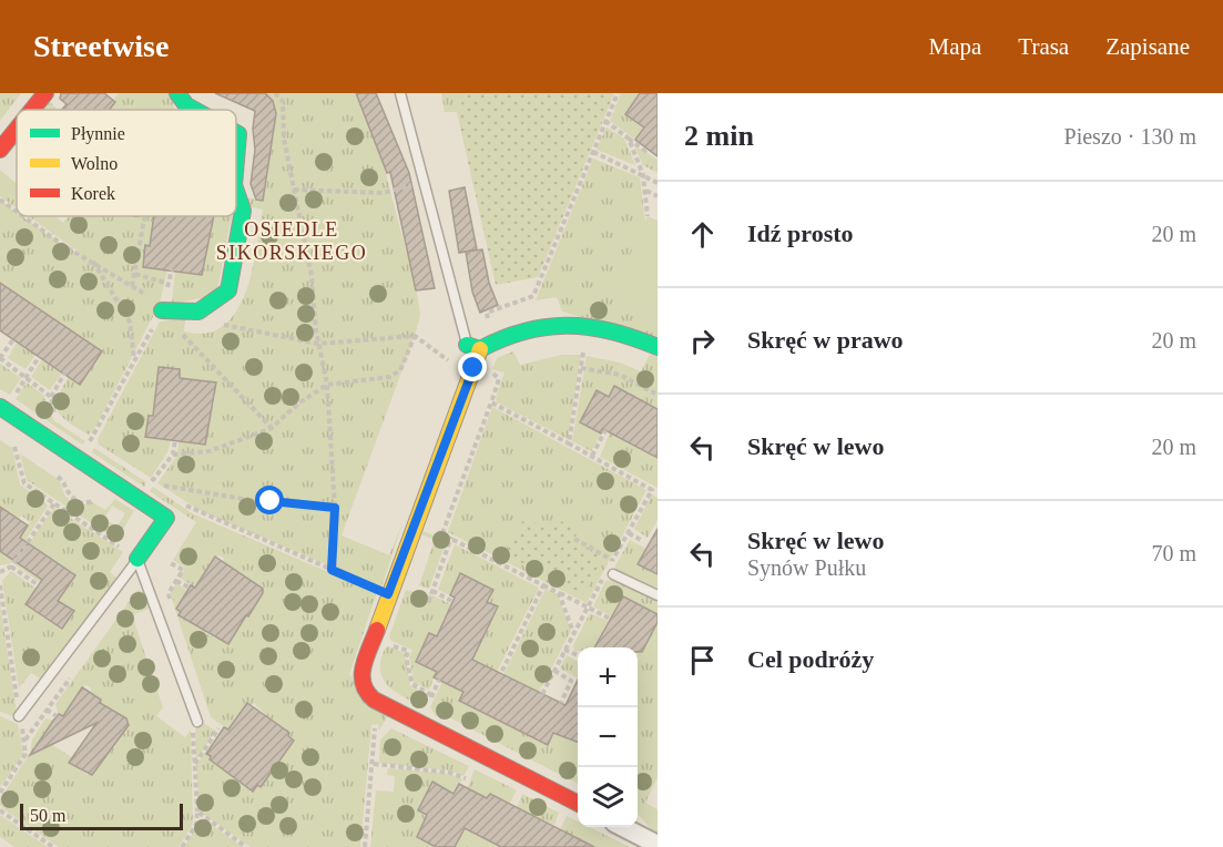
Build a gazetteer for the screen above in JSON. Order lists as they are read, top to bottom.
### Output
{
  "districts": ["OSIEDLE SIKORSKIEGO"],
  "legend": ["Płynnie", "Wolno", "Korek"],
  "scale_bar": "50 m",
  "page": {
    "header": "Streetwise",
    "nav": ["Mapa", "Trasa", "Zapisane"],
    "heading": ["2 min", "Pieszo · 130 m"],
    "list": [
      ["Idź prosto", "20 m"],
      ["Skręć w prawo", "20 m"],
      ["Skręć w lewo", "20 m"],
      ["Skręć w lewo", "Synów Pułku", "70 m"],
      "Cel podróży"
    ],
    "map_buttons": ["+", "−"],
    "scale": "50 m"
  }
}
